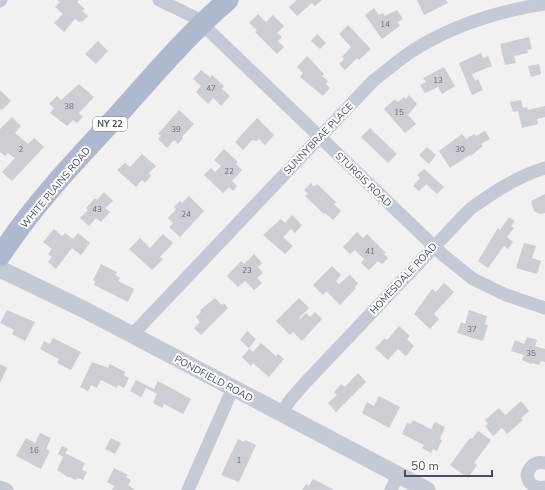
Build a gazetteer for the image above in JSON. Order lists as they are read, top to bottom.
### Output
{
  "streets": {
    "main road": ["NY 22", "WHITE PLAINS ROAD"],
    "street": [
      "SUNNYBRAE PLACE",
      "STURGIS ROAD",
      "HOMESDALE ROAD",
      "PONDFIELD ROAD"
    ]
  },
  "crossings": [
    ["SUNNYBRAE PLACE", "STURGIS ROAD"],
    ["SUNNYBRAE PLACE", "PONDFIELD ROAD"],
    ["STURGIS ROAD", "WHITE PLAINS ROAD"],
    ["STURGIS ROAD", "HOMESDALE ROAD"],
    ["HOMESDALE ROAD", "PONDFIELD ROAD"]
  ],
  "house_numbers": [
    "14",
    "13",
    "47",
    "38",
    "15",
    "39",
    "2",
    "30",
    "22",
    "43",
    "24",
    "41",
    "23",
    "37",
    "35",
    "16",
    "1"
  ],
  "scale_bar": "50 m"
}
